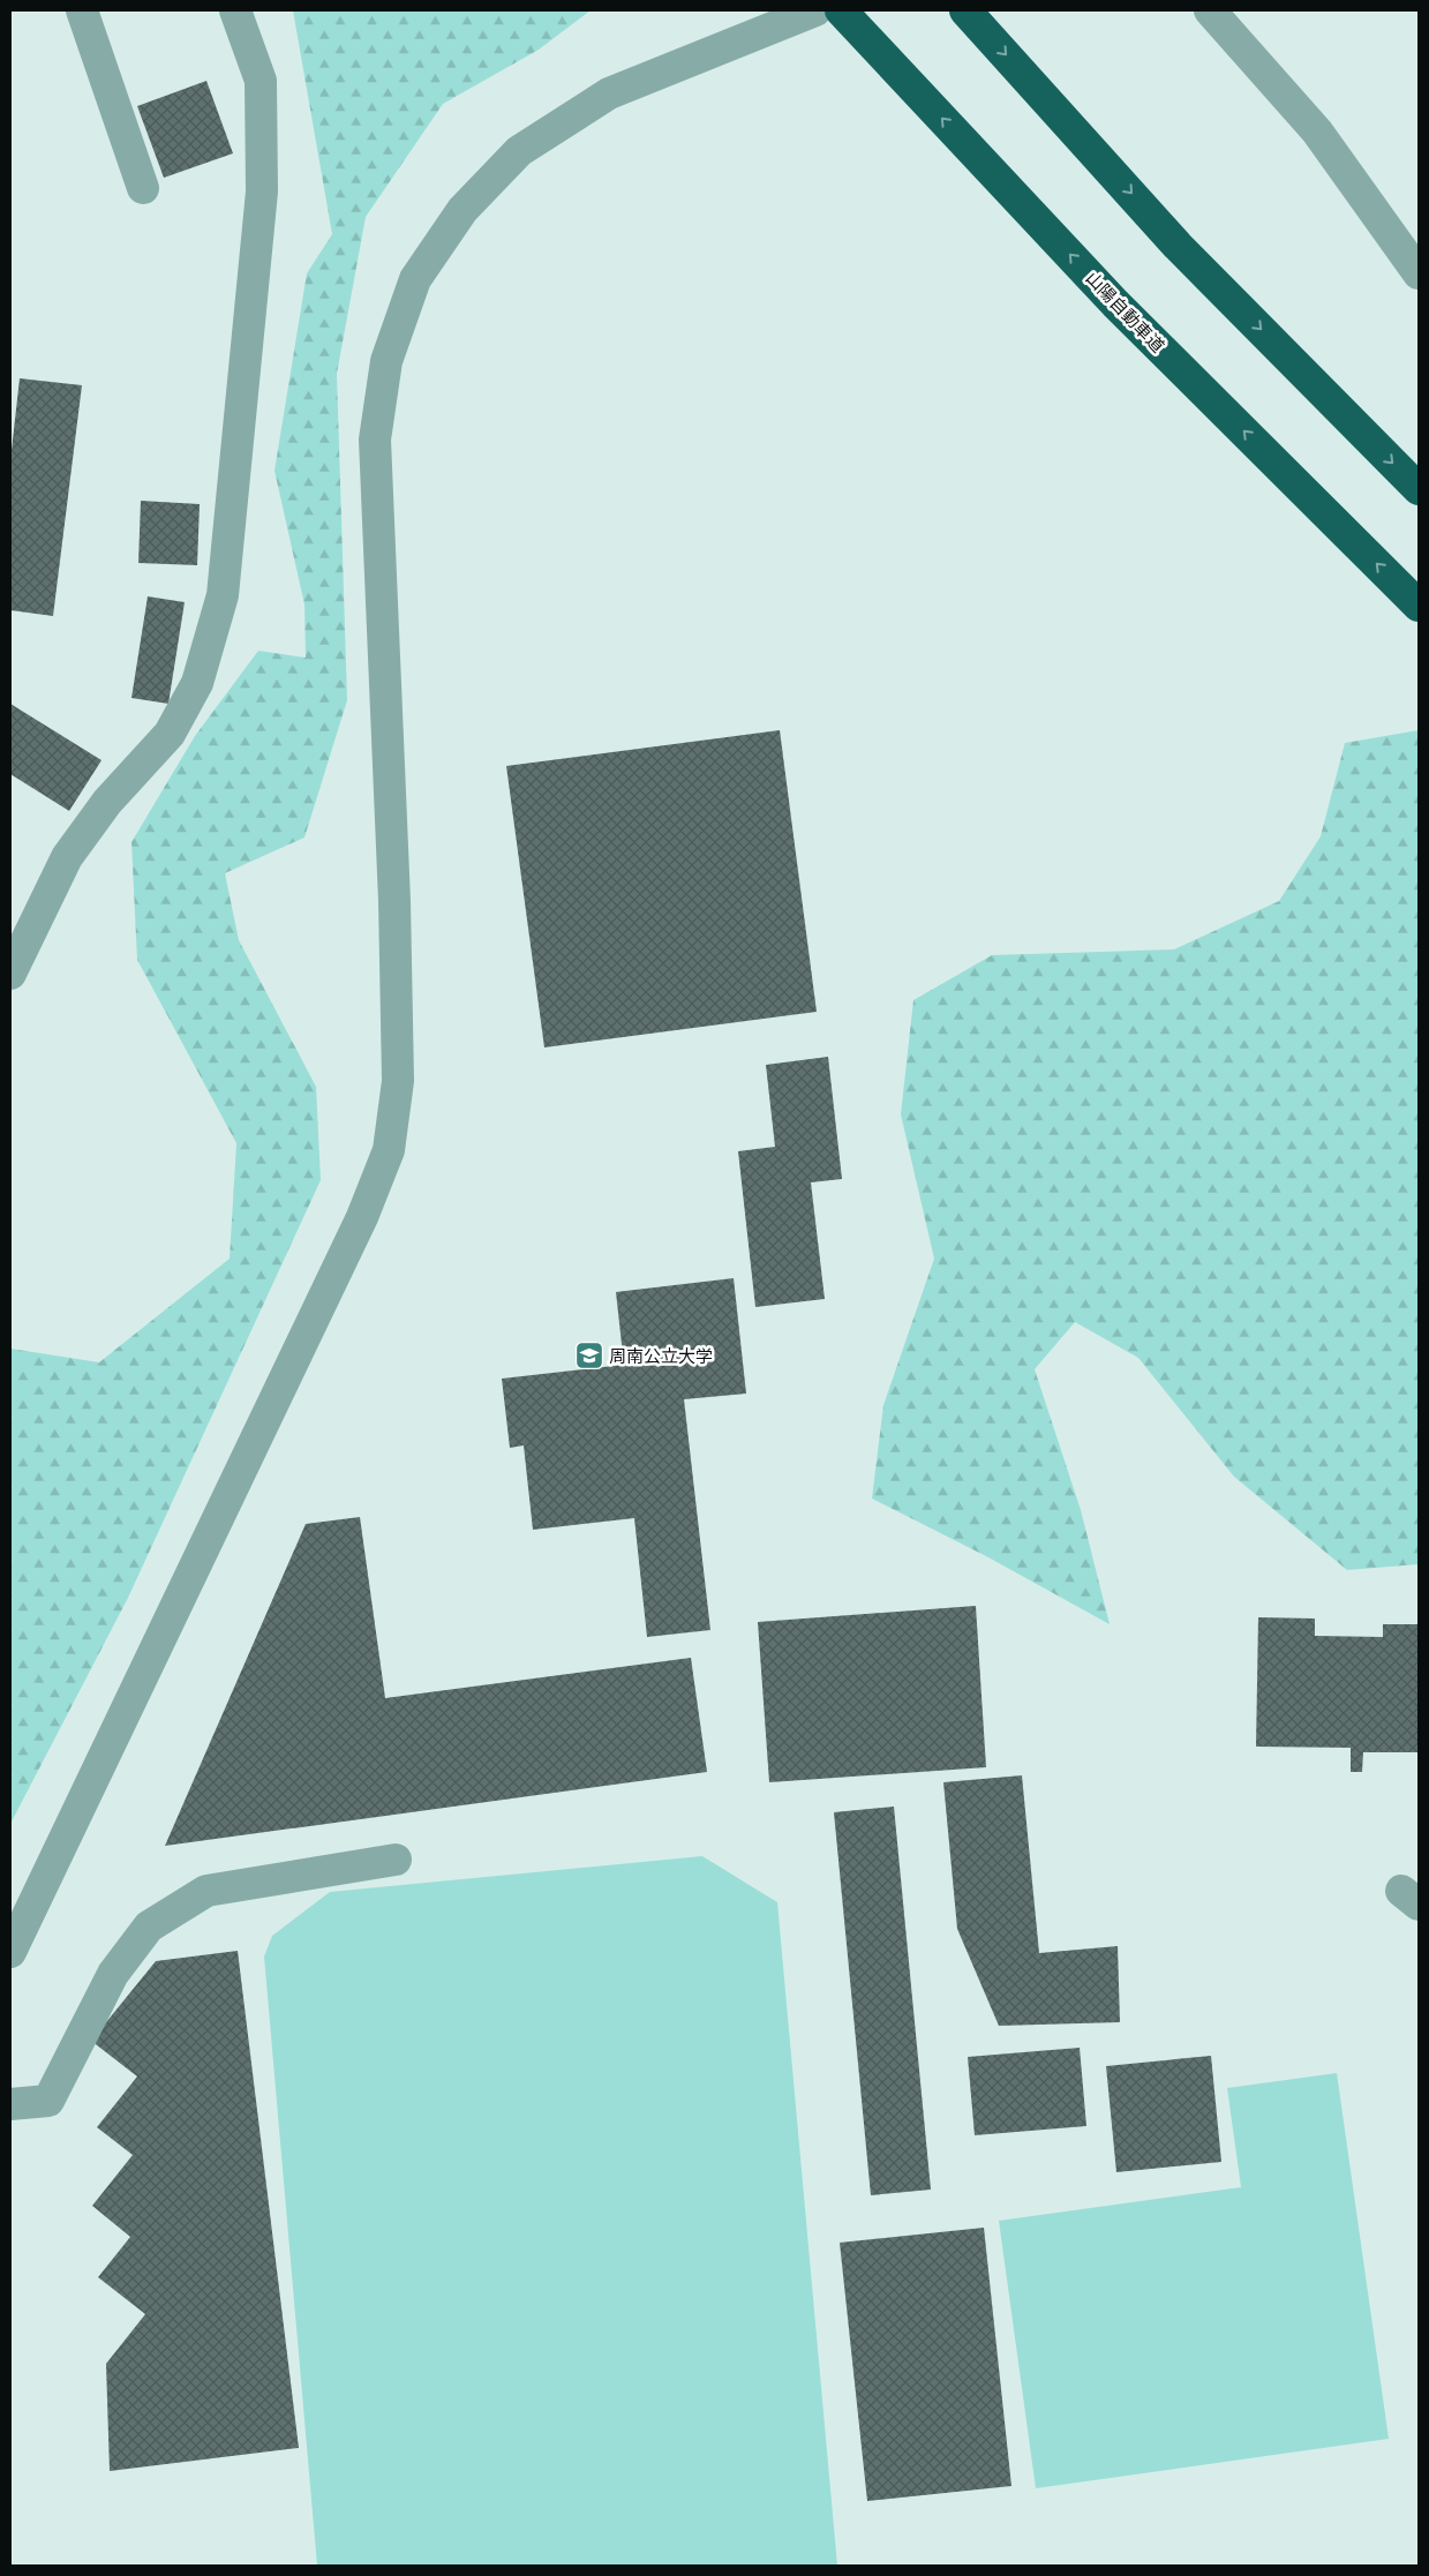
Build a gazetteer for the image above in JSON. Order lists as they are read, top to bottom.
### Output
{
  "streets": {
    "highway": ["山陽自動車道"]
  },
  "places": {
    "school or university": ["周南公立大学"]
  }
}
